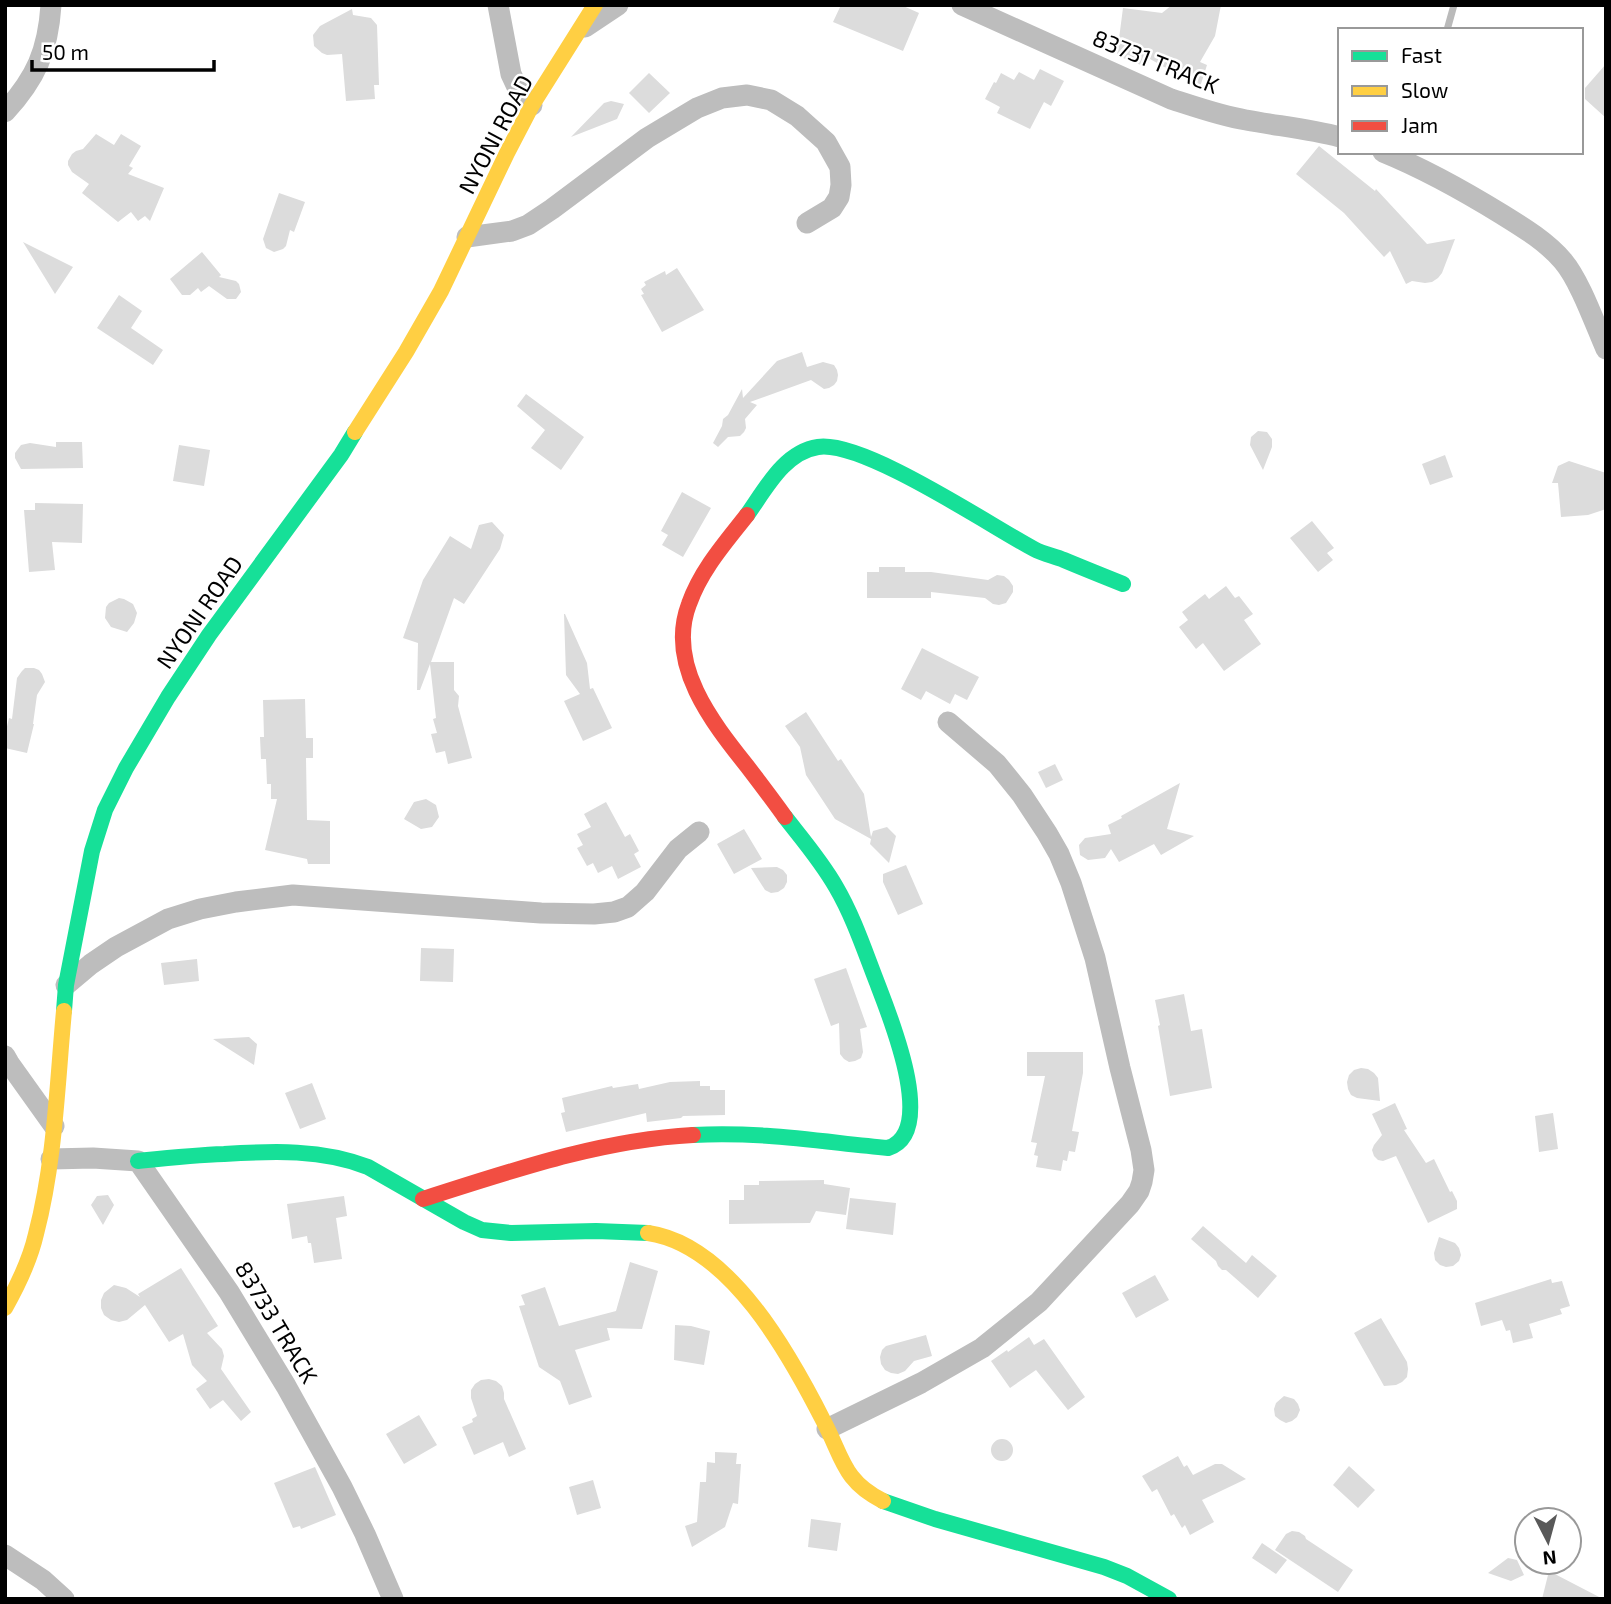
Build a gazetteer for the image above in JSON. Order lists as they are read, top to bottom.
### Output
{
  "streets": {
    "street": ["83731 TRACK", "NYONI ROAD", "83733 TRACK"]
  },
  "legend": ["Fast", "Slow", "Jam"],
  "scale_bar": "50 m",
  "north": "bottom"
}
